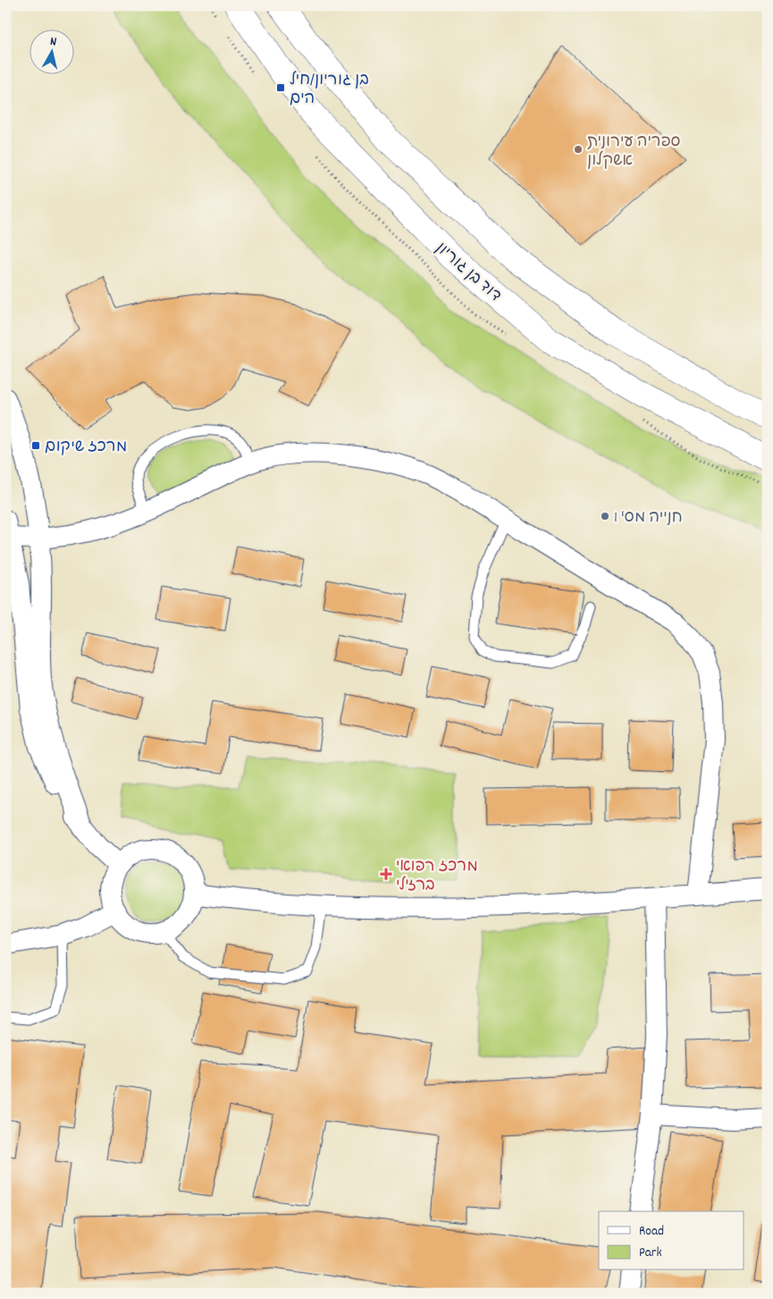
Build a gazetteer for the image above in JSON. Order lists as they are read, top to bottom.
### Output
{
  "streets": {
    "main road": ["דוד בן גוריון"]
  },
  "places": {
    "transit": ["בן גוריון/חיל הים", "מרכז שיקום"],
    "other": ["ספריה עירונית אשקלון", "חנייה מס' 1"],
    "health": ["מרכז רפואי ברזילי"]
  },
  "legend": ["Road", "Park"],
  "north": "top"
}
